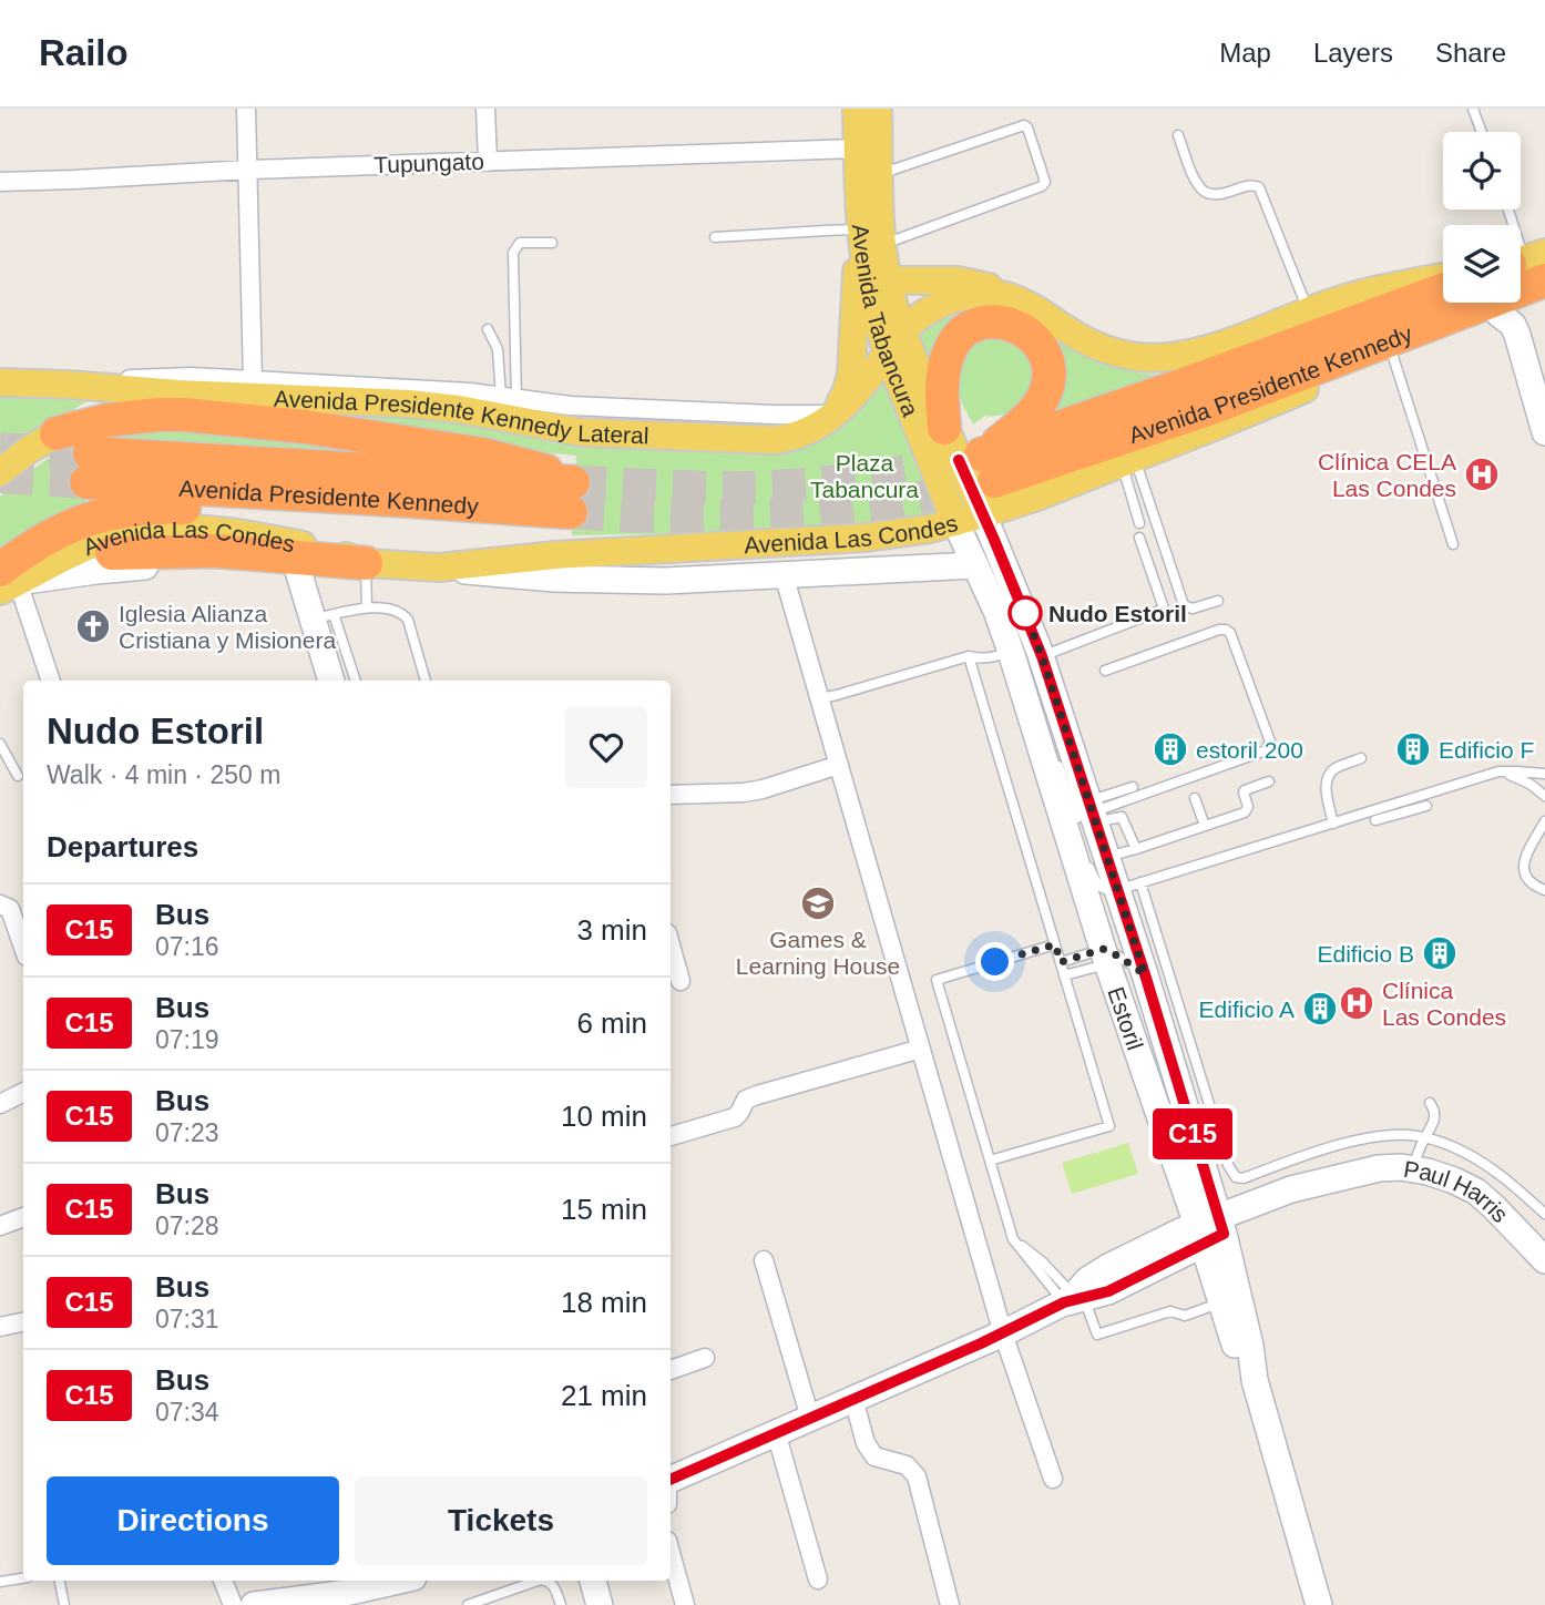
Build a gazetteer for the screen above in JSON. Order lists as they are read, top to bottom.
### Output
{
  "streets": {
    "highway": ["Avenida Presidente Kennedy"],
    "main road": ["Avenida Tabancura", "Avenida Presidente Kennedy Lateral", "Avenida Las Condes"],
    "street": ["Tupungato", "Estoril", "Paul Harris"]
  },
  "crossings": [
    ["Tupungato", "Avenida Tabancura"],
    ["Avenida Tabancura", "Avenida Presidente Kennedy Lateral"],
    ["Avenida Tabancura", "Avenida Las Condes"],
    ["Avenida Tabancura", "Estoril"],
    ["Avenida Las Condes", "Estoril"],
    ["Estoril", "Paul Harris"]
  ],
  "parks": ["Plaza Tabancura"],
  "places": {
    "hospital": ["Clínica CELA Las Condes", "Clínica Las Condes"],
    "other": ["Nudo Estoril"],
    "church": ["Iglesia Alianza Cristiana y Misionera"],
    "building": [
      "estoril 200",
      "Edificio F",
      "Edificio B",
      "Edificio A"
    ],
    "school or university": ["Games & Learning House"]
  },
  "lines": ["bus line C15"],
  "page": {
    "header": "Railo",
    "nav": ["Map", "Layers", "Share"],
    "on_map": "C15",
    "heading": [
      ["Nudo Estoril", "Walk · 4 min · 250 m"],
      "Departures"
    ],
    "list": [
      {
        "mark": "C15",
        "name": "Bus",
        "note": "07:16",
        "value": "3 min"
      },
      {
        "mark": "C15",
        "name": "Bus",
        "note": "07:19",
        "value": "6 min"
      },
      {
        "mark": "C15",
        "name": "Bus",
        "note": "07:23",
        "value": "10 min"
      },
      {
        "mark": "C15",
        "name": "Bus",
        "note": "07:28",
        "value": "15 min"
      },
      {
        "mark": "C15",
        "name": "Bus",
        "note": "07:31",
        "value": "18 min"
      },
      {
        "mark": "C15",
        "name": "Bus",
        "note": "07:34",
        "value": "21 min"
      }
    ],
    "buttons": ["Directions", "Tickets"]
  }
}
